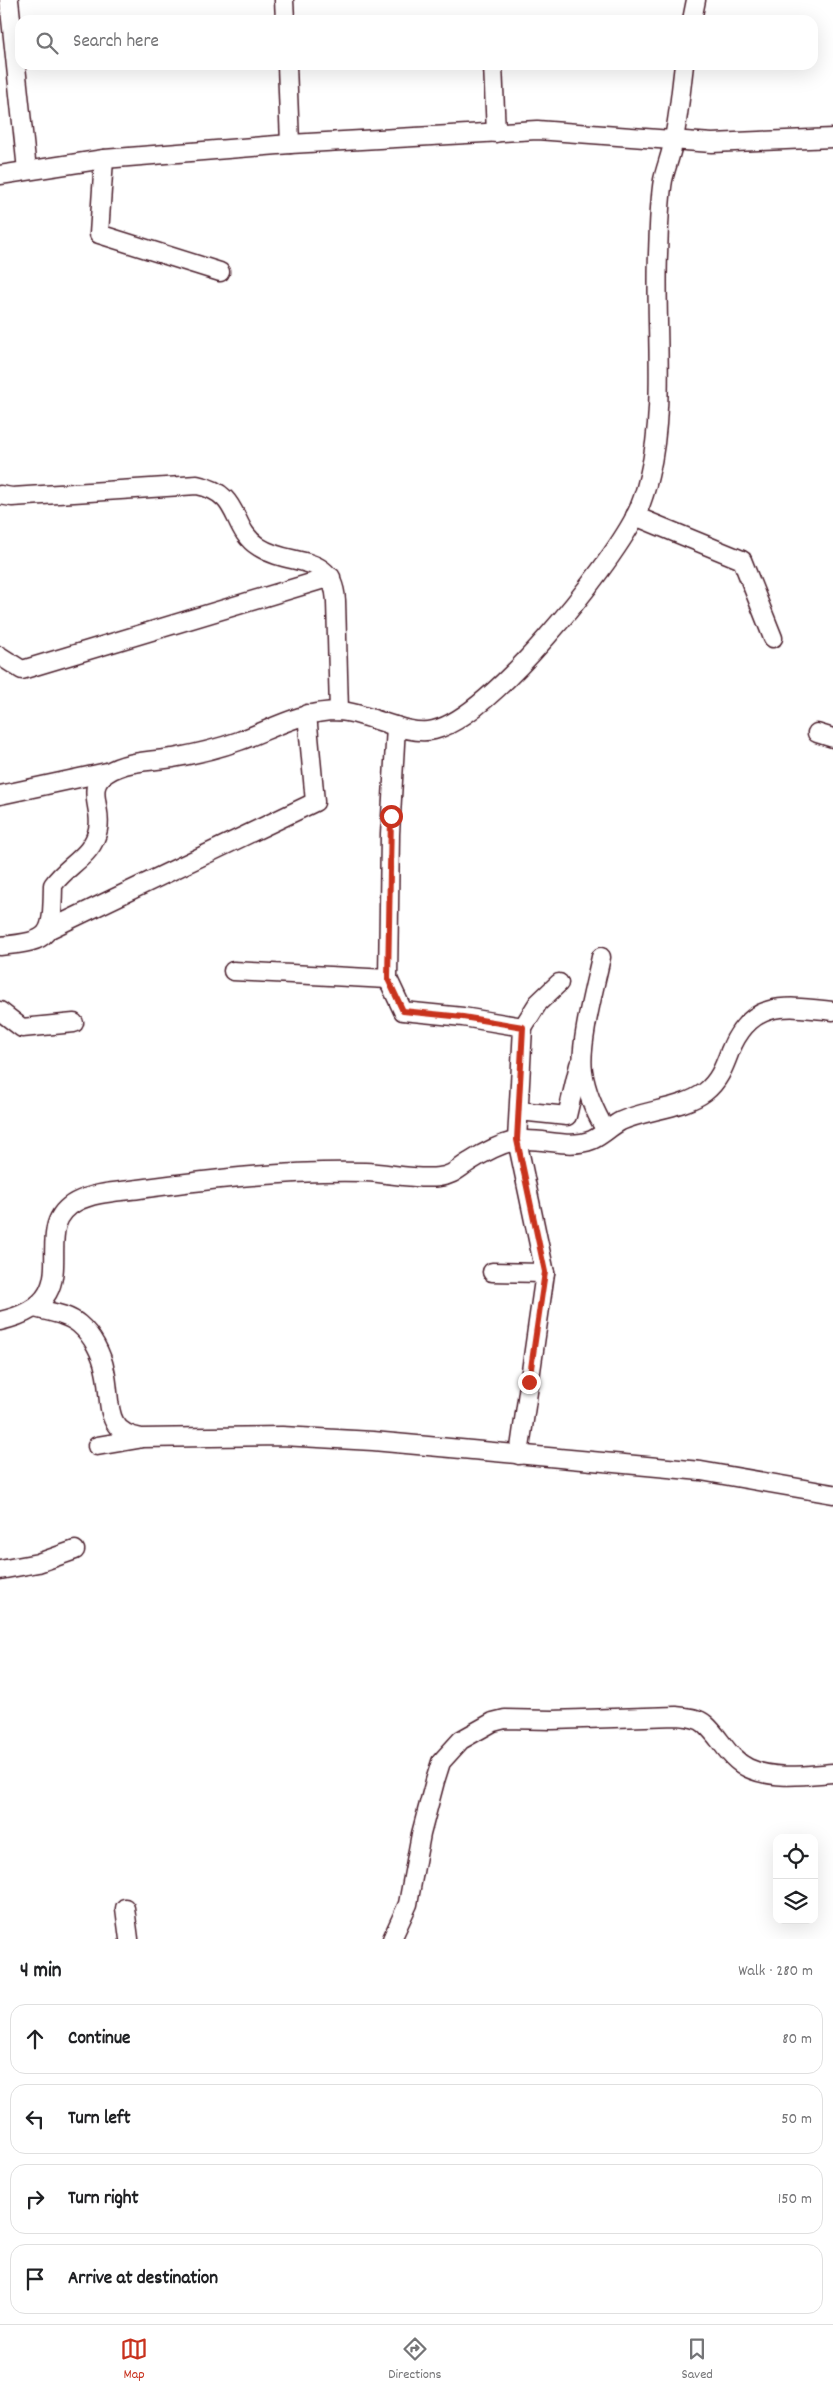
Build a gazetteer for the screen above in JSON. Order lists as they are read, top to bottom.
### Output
{
  "page": {
    "search": "Search here",
    "heading": ["4 min", "Walk · 280 m"],
    "list": [
      ["Continue", "80 m"],
      ["Turn left", "50 m"],
      ["Turn right", "150 m"],
      "Arrive at destination"
    ],
    "nav": ["Map", "Directions", "Saved"]
  }
}
